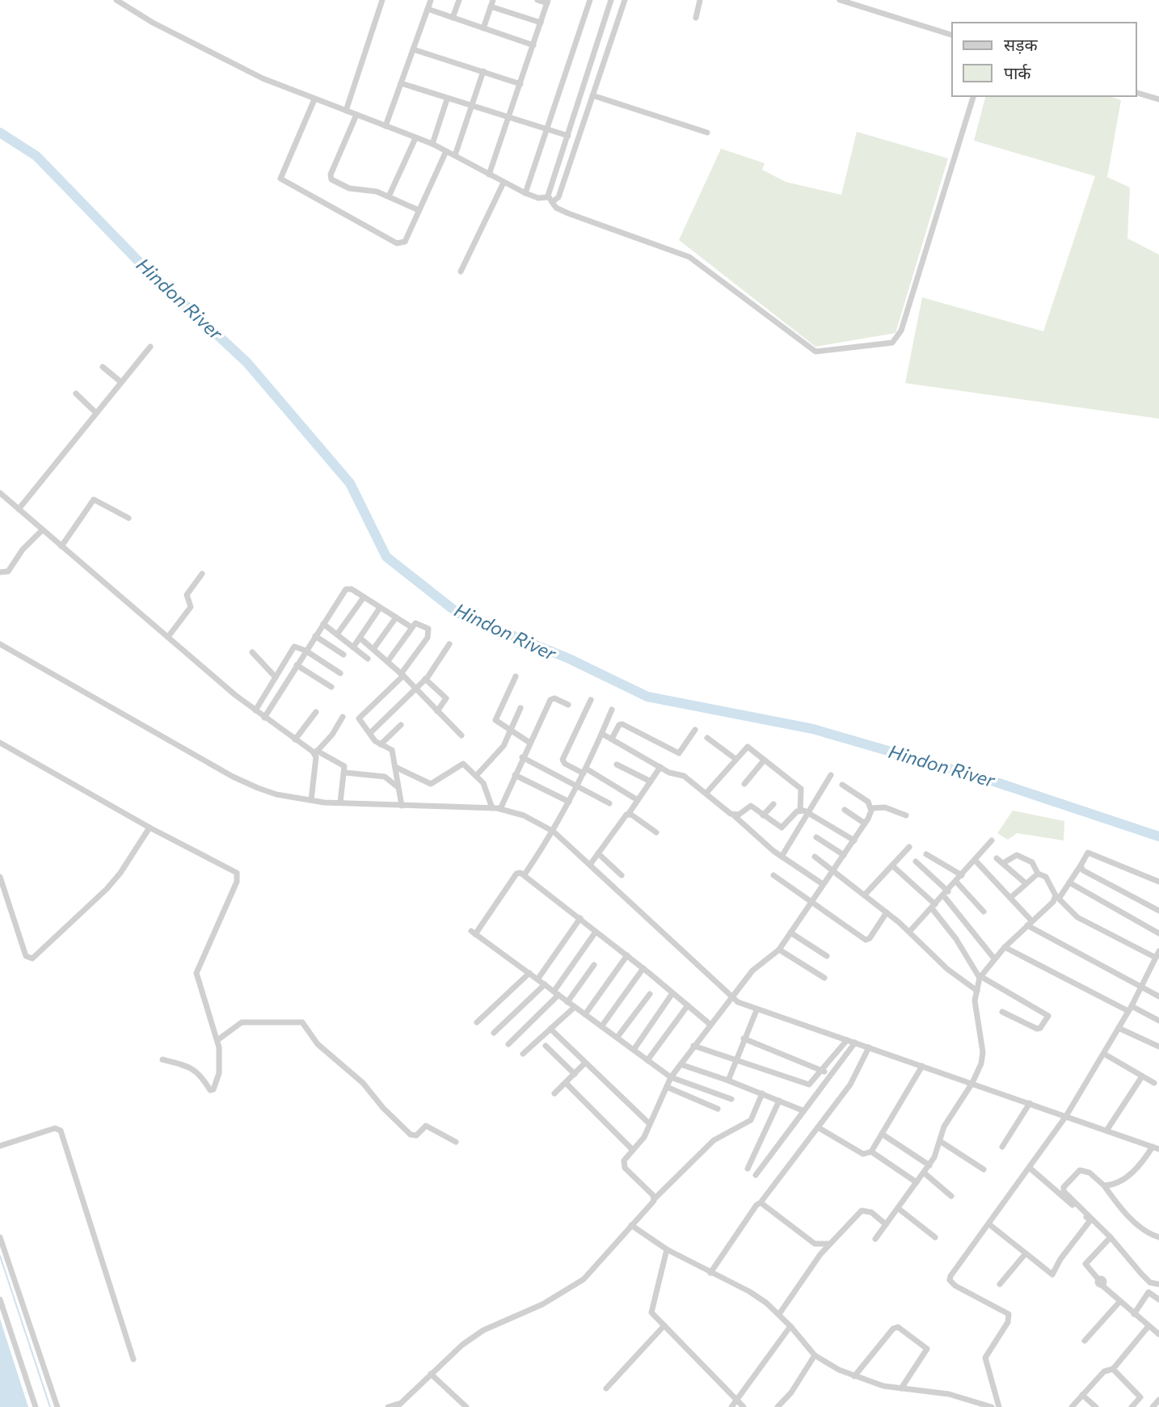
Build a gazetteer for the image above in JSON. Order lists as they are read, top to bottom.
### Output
{
  "water": ["Hindon River"],
  "legend": ["सड़क", "पार्क"]
}
